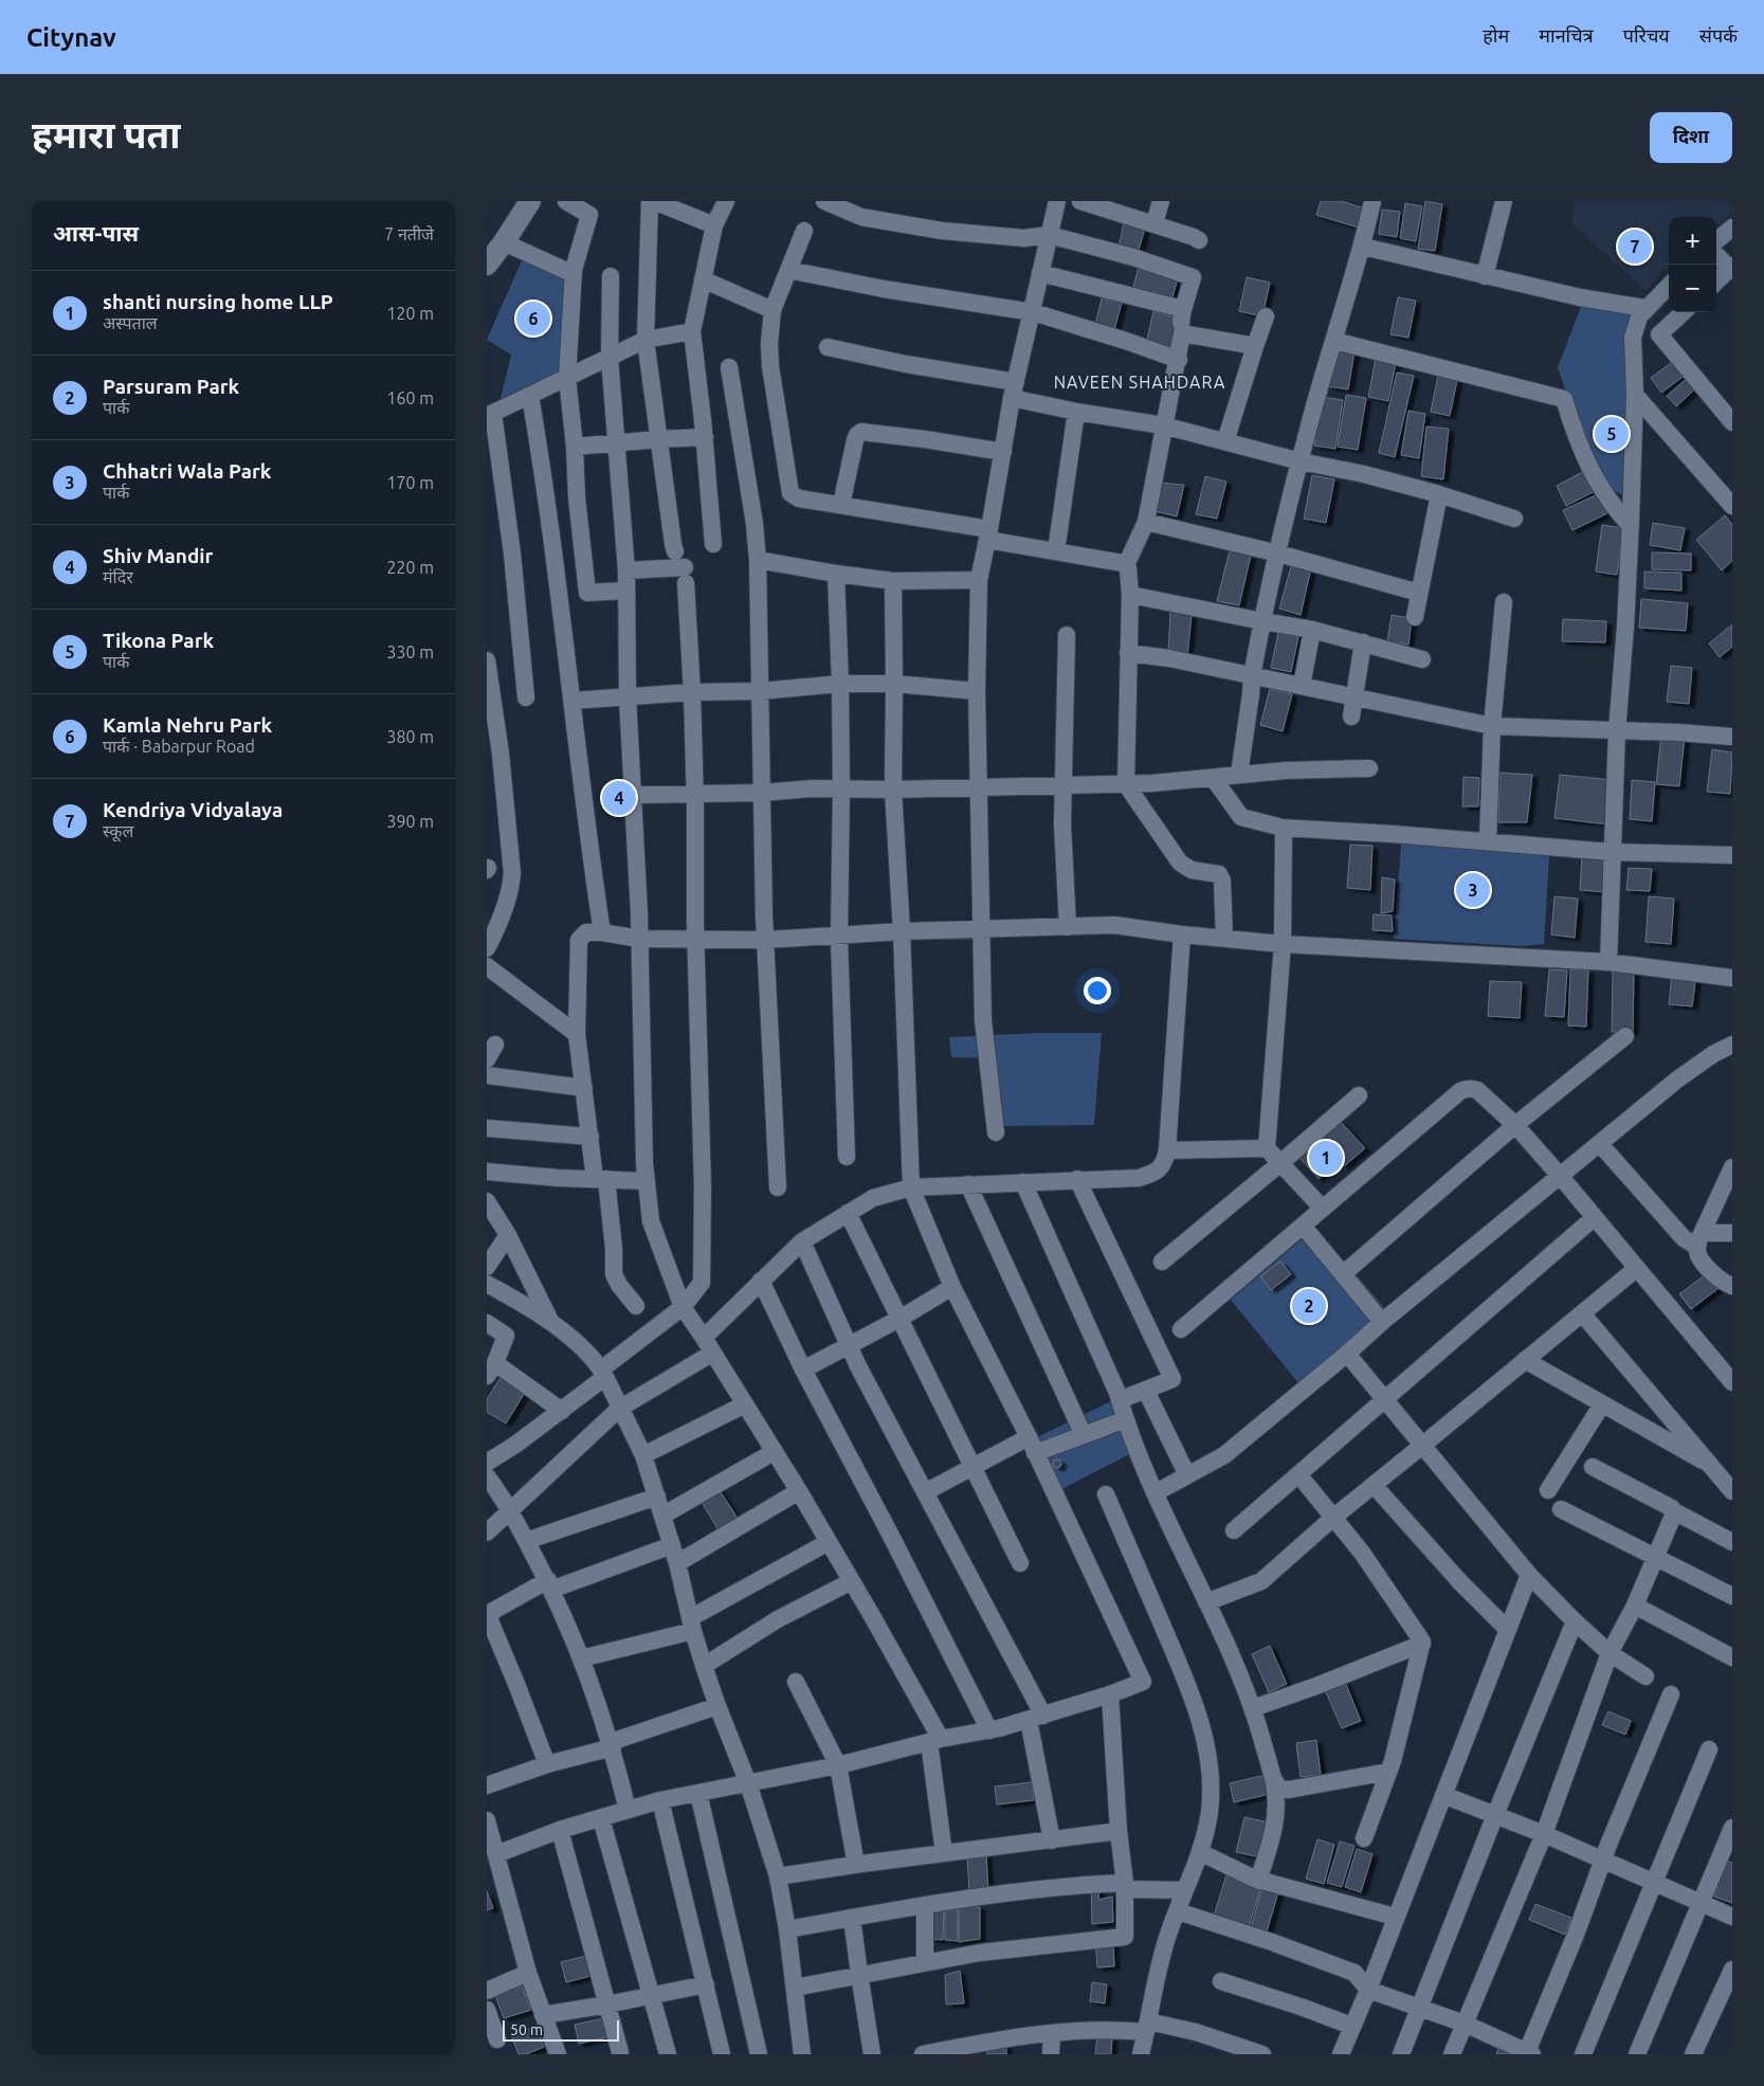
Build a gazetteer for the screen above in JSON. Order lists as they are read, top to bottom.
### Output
{
  "districts": ["NAVEEN SHAHDARA"],
  "scale_bar": "50 m",
  "page": {
    "header": "Citynav",
    "nav": [
      "होम",
      "मानचित्र",
      "परिचय",
      "संपर्क"
    ],
    "buttons": "दिशा",
    "title": "हमारा पता",
    "heading": ["आस-पास", "7 नतीजे"],
    "map_buttons": ["+", "−"],
    "pins": [
      "7",
      "6",
      "5",
      "4",
      "3",
      "1",
      "2"
    ],
    "list": [
      {
        "mark": "1",
        "name": "shanti nursing home LLP",
        "note": "अस्पताल",
        "value": "120 m"
      },
      {
        "mark": "2",
        "name": "Parsuram Park",
        "note": "पार्क",
        "value": "160 m"
      },
      {
        "mark": "3",
        "name": "Chhatri Wala Park",
        "note": "पार्क",
        "value": "170 m"
      },
      {
        "mark": "4",
        "name": "Shiv Mandir",
        "note": "मंदिर",
        "value": "220 m"
      },
      {
        "mark": "5",
        "name": "Tikona Park",
        "note": "पार्क",
        "value": "330 m"
      },
      {
        "mark": "6",
        "name": "Kamla Nehru Park",
        "note": "पार्क · Babarpur Road",
        "value": "380 m"
      },
      {
        "mark": "7",
        "name": "Kendriya Vidyalaya",
        "note": "स्कूल",
        "value": "390 m"
      }
    ],
    "scale": "50 m"
  }
}
